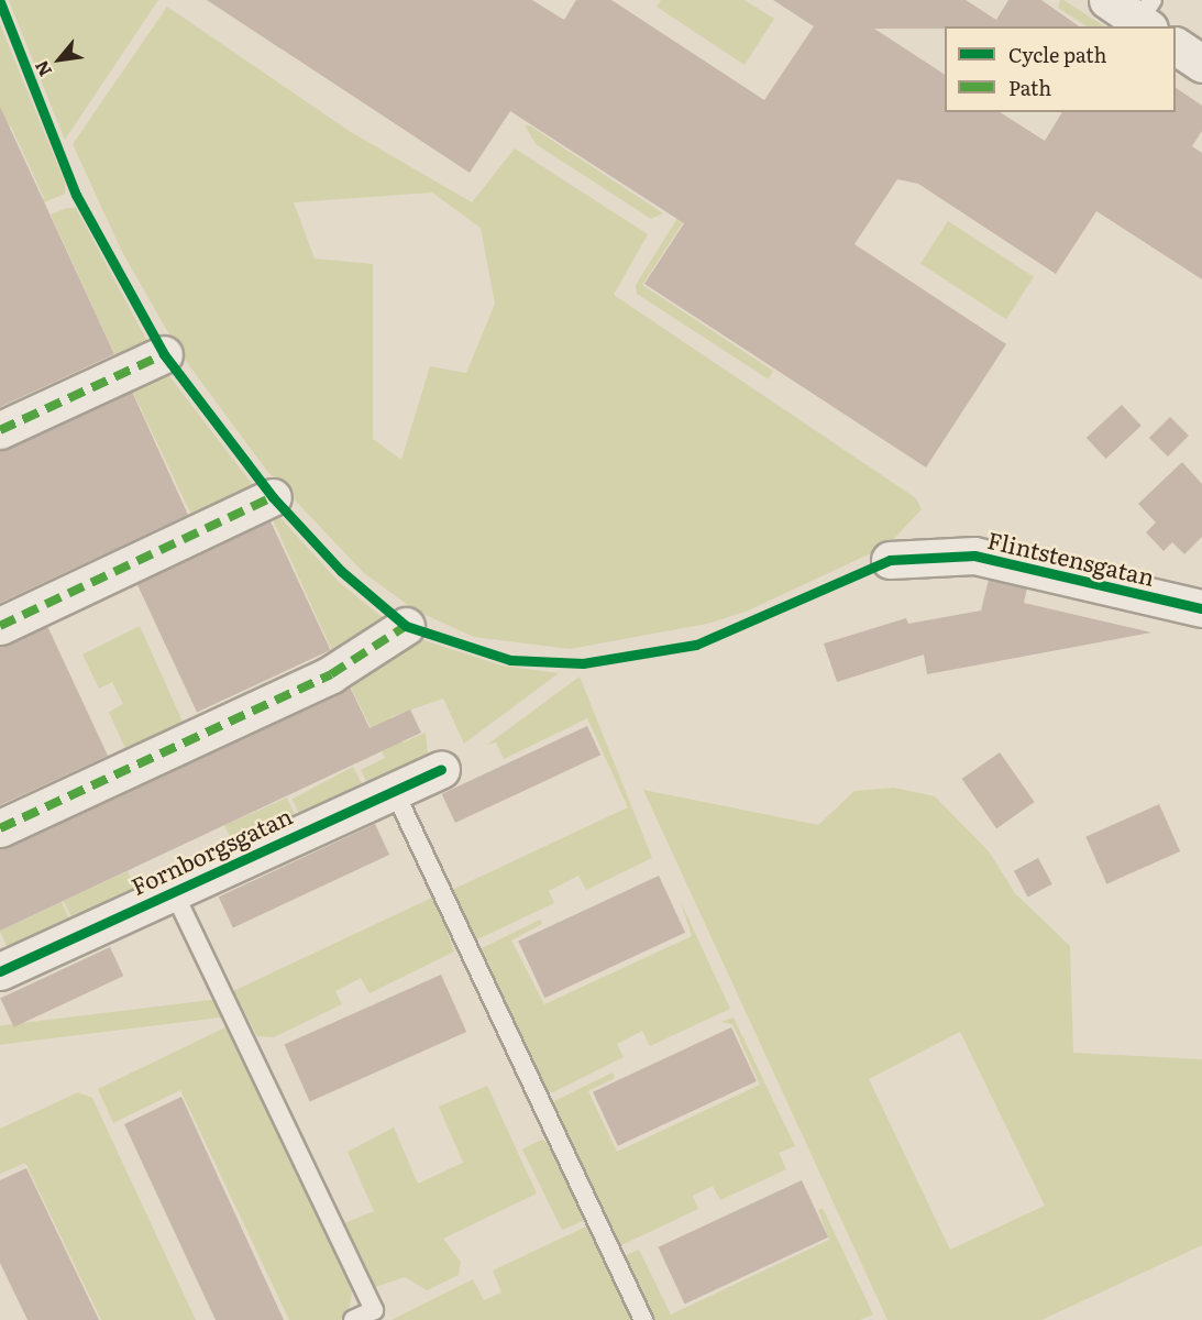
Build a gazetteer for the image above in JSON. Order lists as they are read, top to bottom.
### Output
{
  "streets": {
    "street": ["Flintstensgatan", "Fornborgsgatan"]
  },
  "legend": ["Cycle path", "Path"],
  "north": "bottom left"
}
